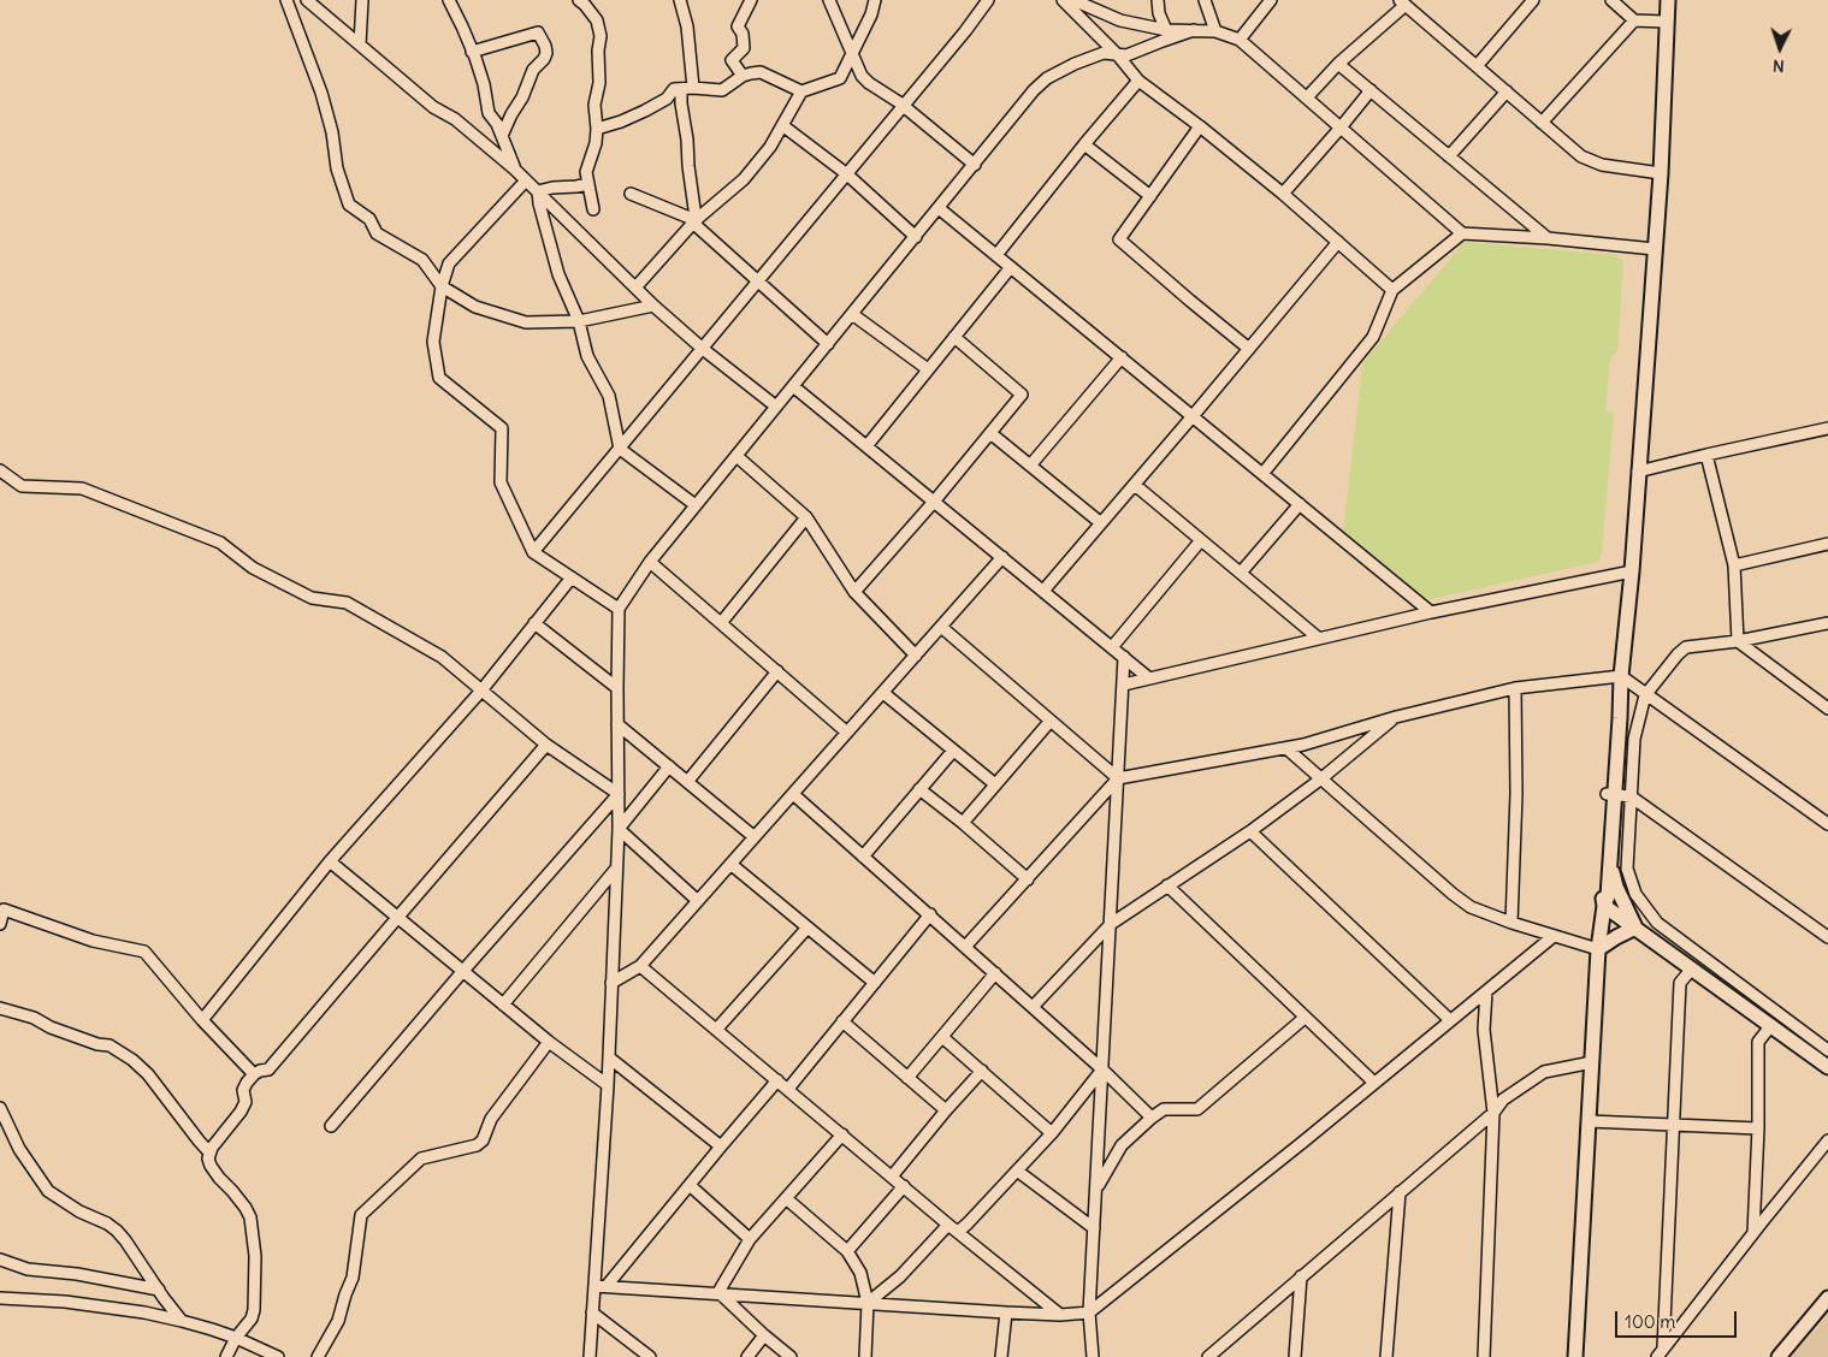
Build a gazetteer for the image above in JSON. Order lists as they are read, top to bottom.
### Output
{
  "scale_bar": "100 m",
  "north": "bottom"
}
